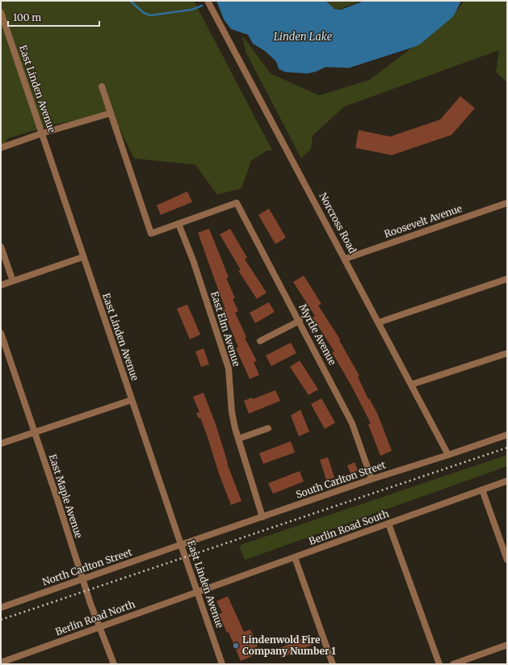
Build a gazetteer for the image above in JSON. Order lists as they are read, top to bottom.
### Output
{
  "streets": {
    "street": [
      "East Linden Avenue",
      "Roosevelt Avenue",
      "Norcross Road",
      "East Elm Avenue",
      "Myrtle Avenue",
      "South Carlton Street",
      "East Maple Avenue",
      "Berlin Road South",
      "North Carlton Street",
      "Berlin Road North"
    ]
  },
  "crossings": [
    ["East Linden Avenue", "South Carlton Street"],
    ["East Linden Avenue", "Berlin Road South"],
    ["East Linden Avenue", "North Carlton Street"],
    ["East Linden Avenue", "Berlin Road North"],
    ["Roosevelt Avenue", "Norcross Road"],
    ["Norcross Road", "South Carlton Street"],
    ["East Elm Avenue", "Myrtle Avenue"],
    ["East Elm Avenue", "South Carlton Street"],
    ["Myrtle Avenue", "South Carlton Street"],
    ["South Carlton Street", "North Carlton Street"],
    ["East Maple Avenue", "North Carlton Street"],
    ["East Maple Avenue", "Berlin Road North"],
    ["Berlin Road South", "Berlin Road North"]
  ],
  "water": ["Linden Lake"],
  "places": ["Lindenwold Fire Company Number 1"],
  "scale_bar": "100 m"
}
